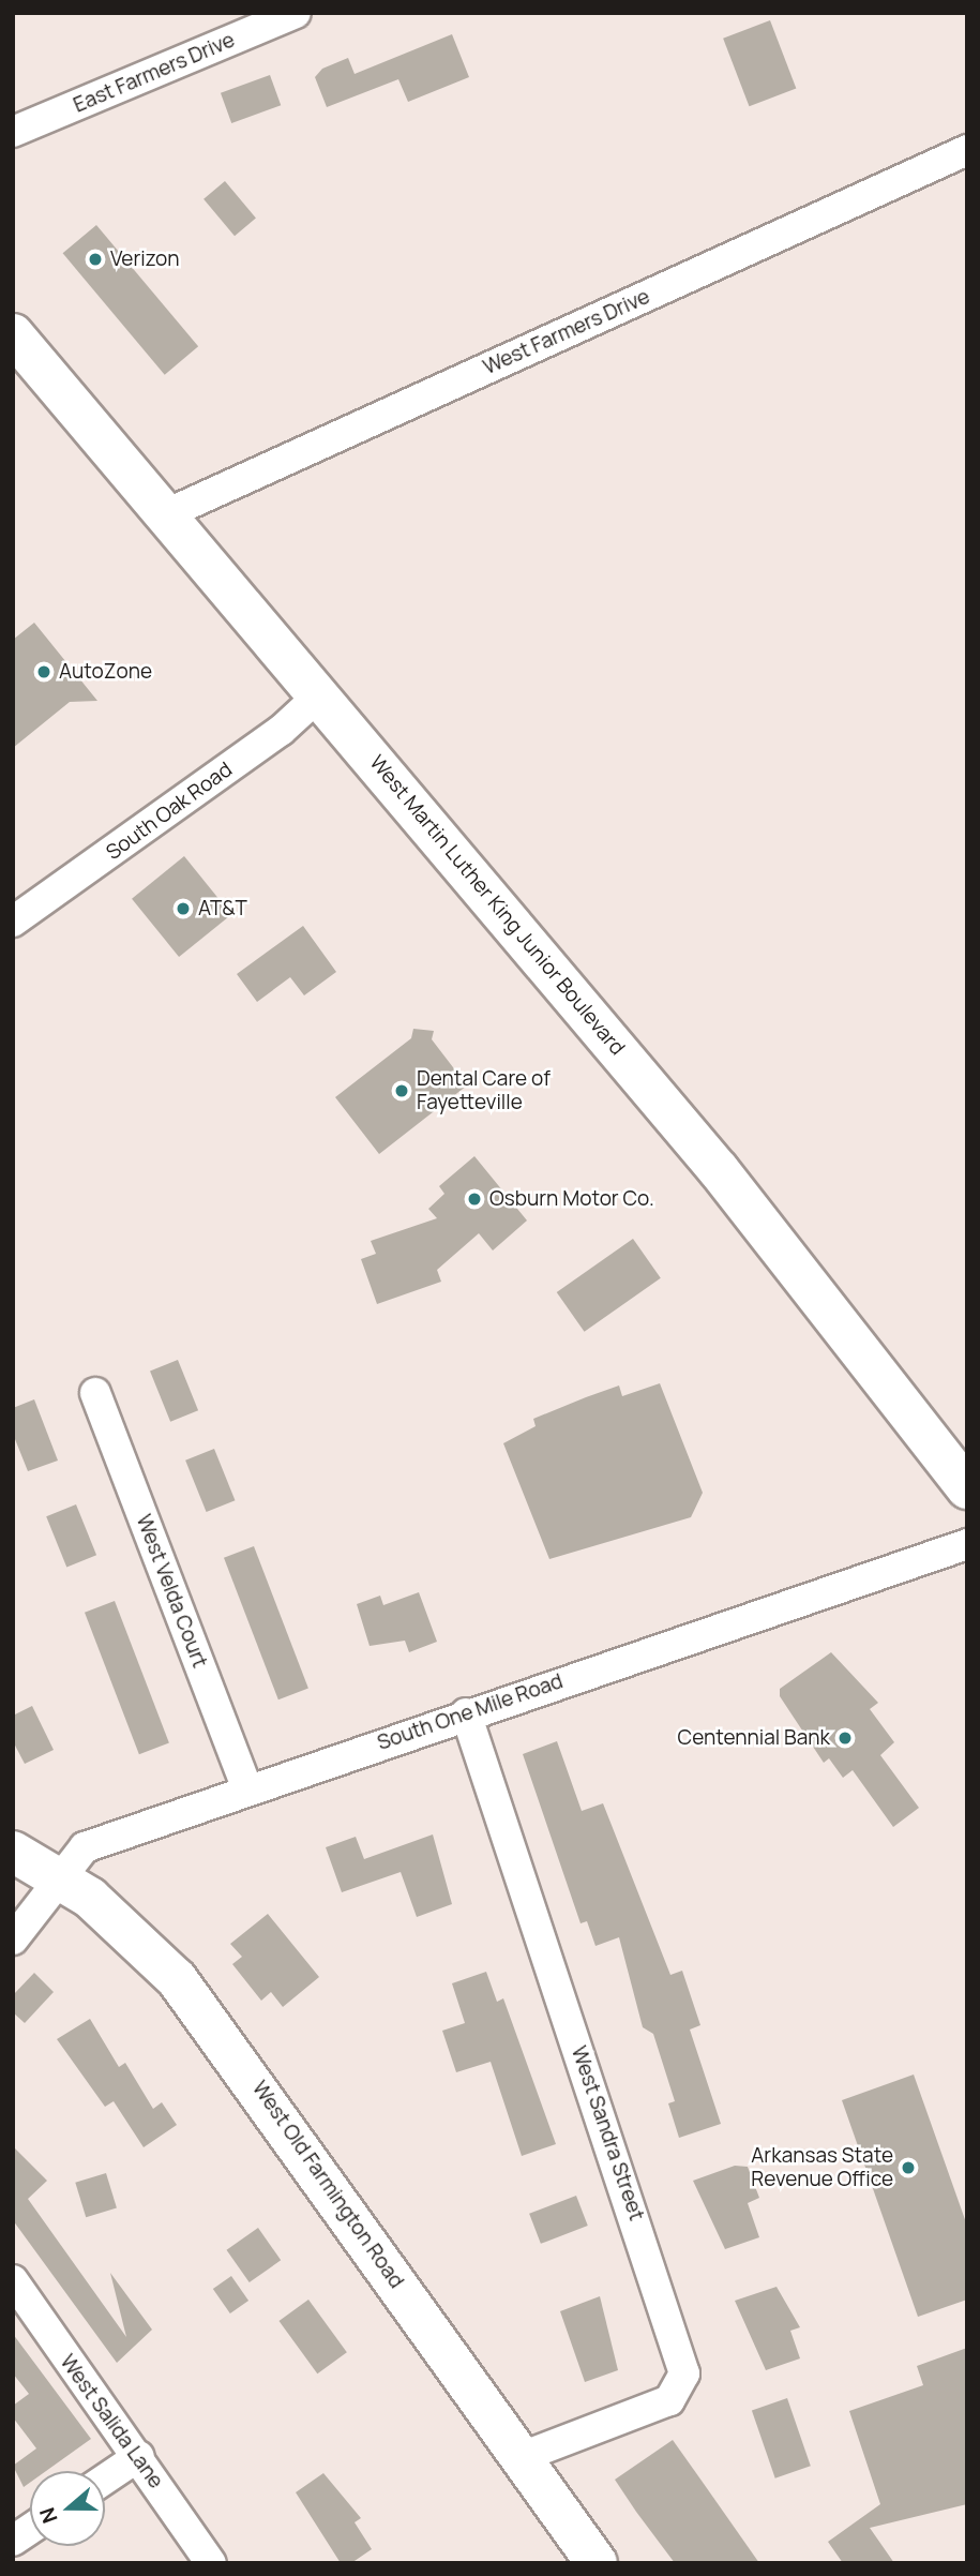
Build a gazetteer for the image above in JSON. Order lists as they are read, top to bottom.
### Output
{
  "streets": {
    "main road": ["West Martin Luther King Junior Boulevard", "West Old Farmington Road"],
    "street": [
      "East Farmers Drive",
      "West Farmers Drive",
      "South Oak Road",
      "West Velda Court",
      "South One Mile Road",
      "West Sandra Street",
      "West Salida Lane"
    ]
  },
  "crossings": [
    ["West Farmers Drive", "West Martin Luther King Junior Boulevard"],
    ["South Oak Road", "West Martin Luther King Junior Boulevard"],
    ["West Velda Court", "South One Mile Road"],
    ["South One Mile Road", "West Sandra Street"],
    ["South One Mile Road", "West Old Farmington Road"],
    ["West Sandra Street", "West Old Farmington Road"]
  ],
  "places": [
    "Verizon",
    "AutoZone",
    "AT&T",
    "Dental Care of Fayetteville",
    "Osburn Motor Co.",
    "Centennial Bank",
    "Arkansas State Revenue Office"
  ],
  "north": "left"
}
